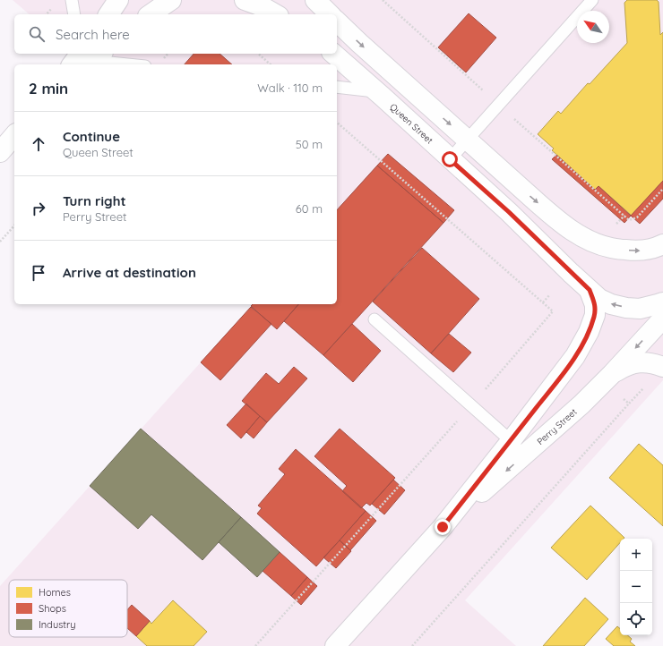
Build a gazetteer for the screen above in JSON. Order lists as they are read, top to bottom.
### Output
{
  "streets": {
    "main road": ["Queen Street", "Perry Street"]
  },
  "crossings": [
    ["Queen Street", "Perry Street"]
  ],
  "legend": ["Homes", "Shops", "Industry"],
  "north": "top left",
  "page": {
    "search": "Search here",
    "heading": ["2 min", "Walk · 110 m"],
    "list": [
      ["Continue", "Queen Street", "50 m"],
      ["Turn right", "Perry Street", "60 m"],
      "Arrive at destination"
    ],
    "map_buttons": ["+", "−"]
  }
}
